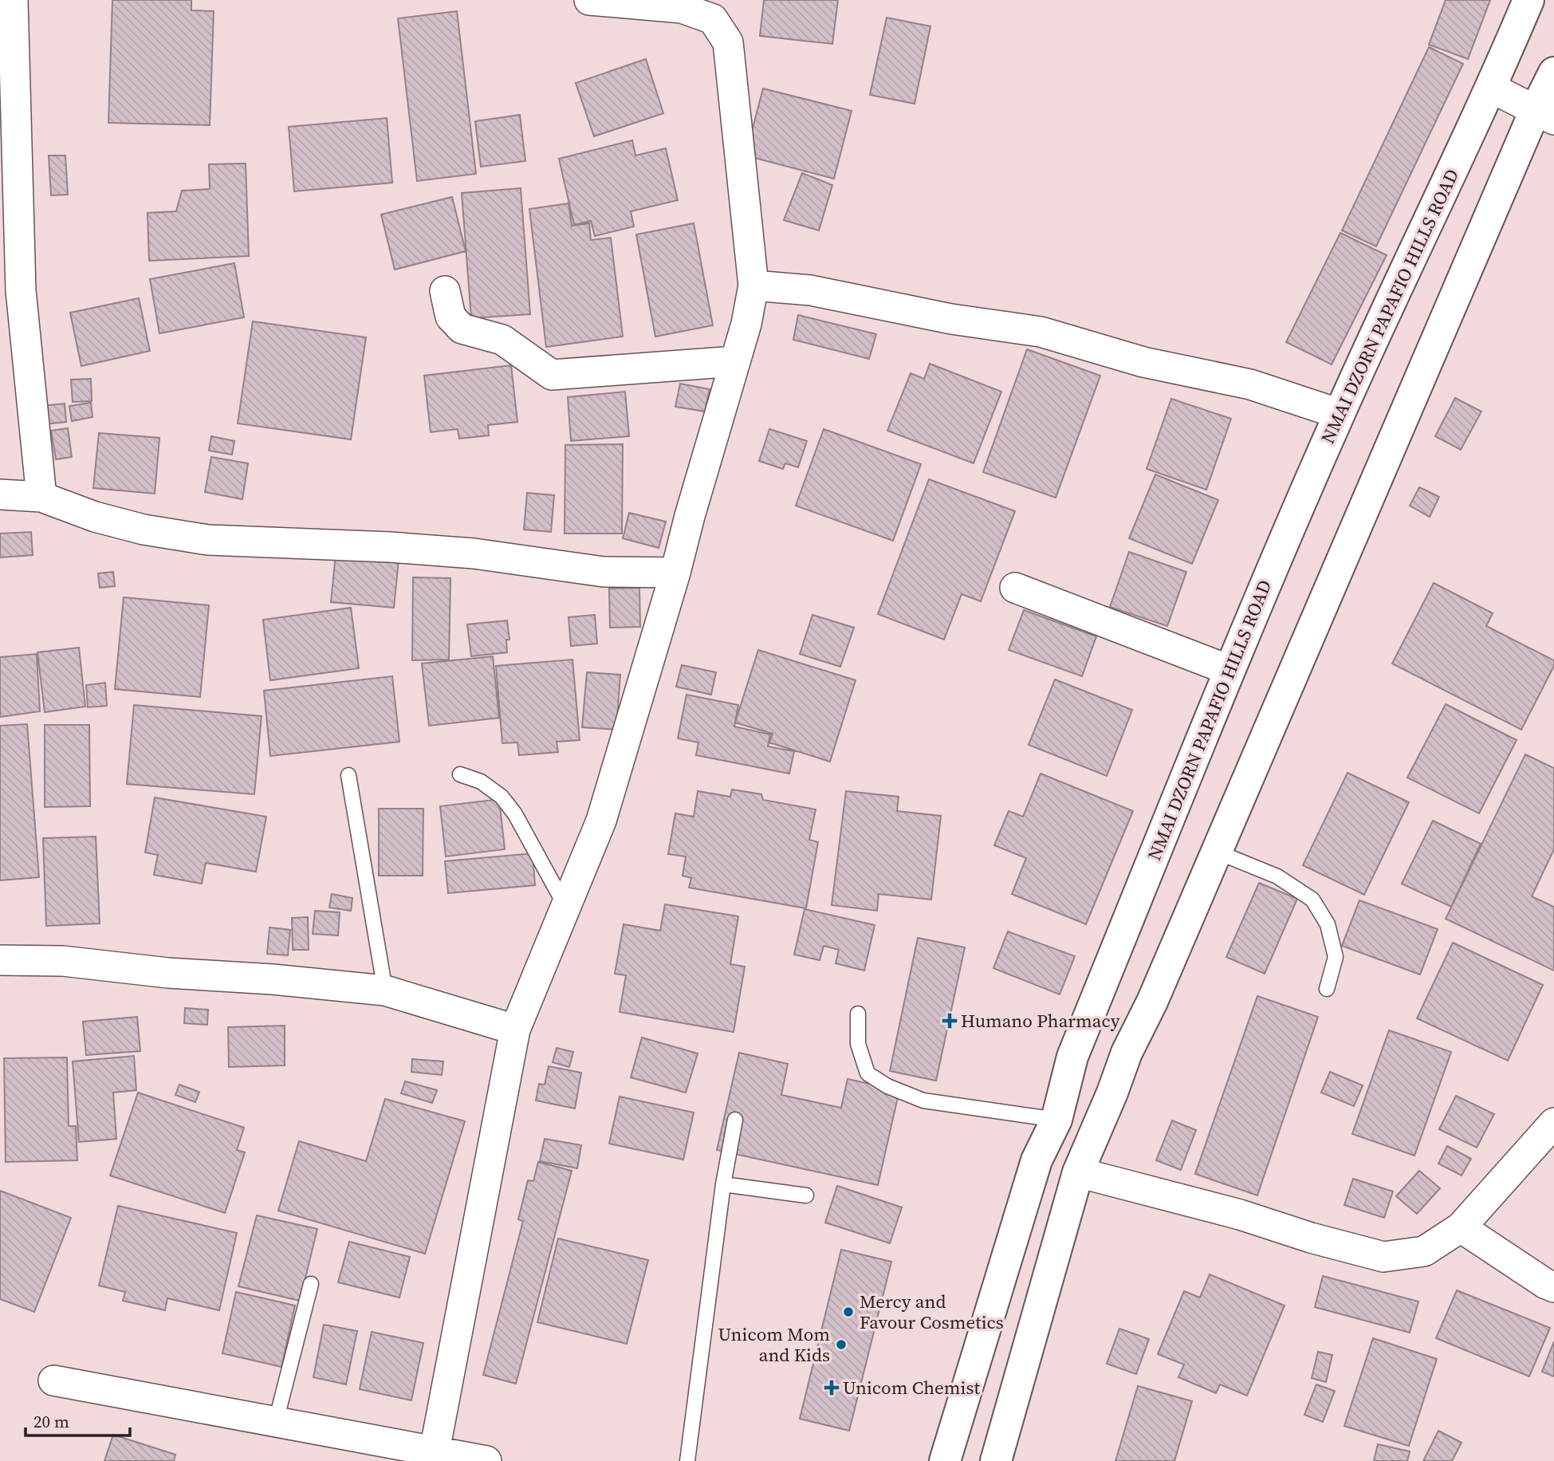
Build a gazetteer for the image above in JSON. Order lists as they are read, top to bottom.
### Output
{
  "streets": {
    "street": ["NMAI DZORN PAPAFIO HILLS ROAD"]
  },
  "places": {
    "health": ["Humano Pharmacy", "Unicom Chemist"],
    "other": ["Mercy and Favour Cosmetics", "Unicom Mom and Kids"]
  },
  "scale_bar": "20 m"
}
